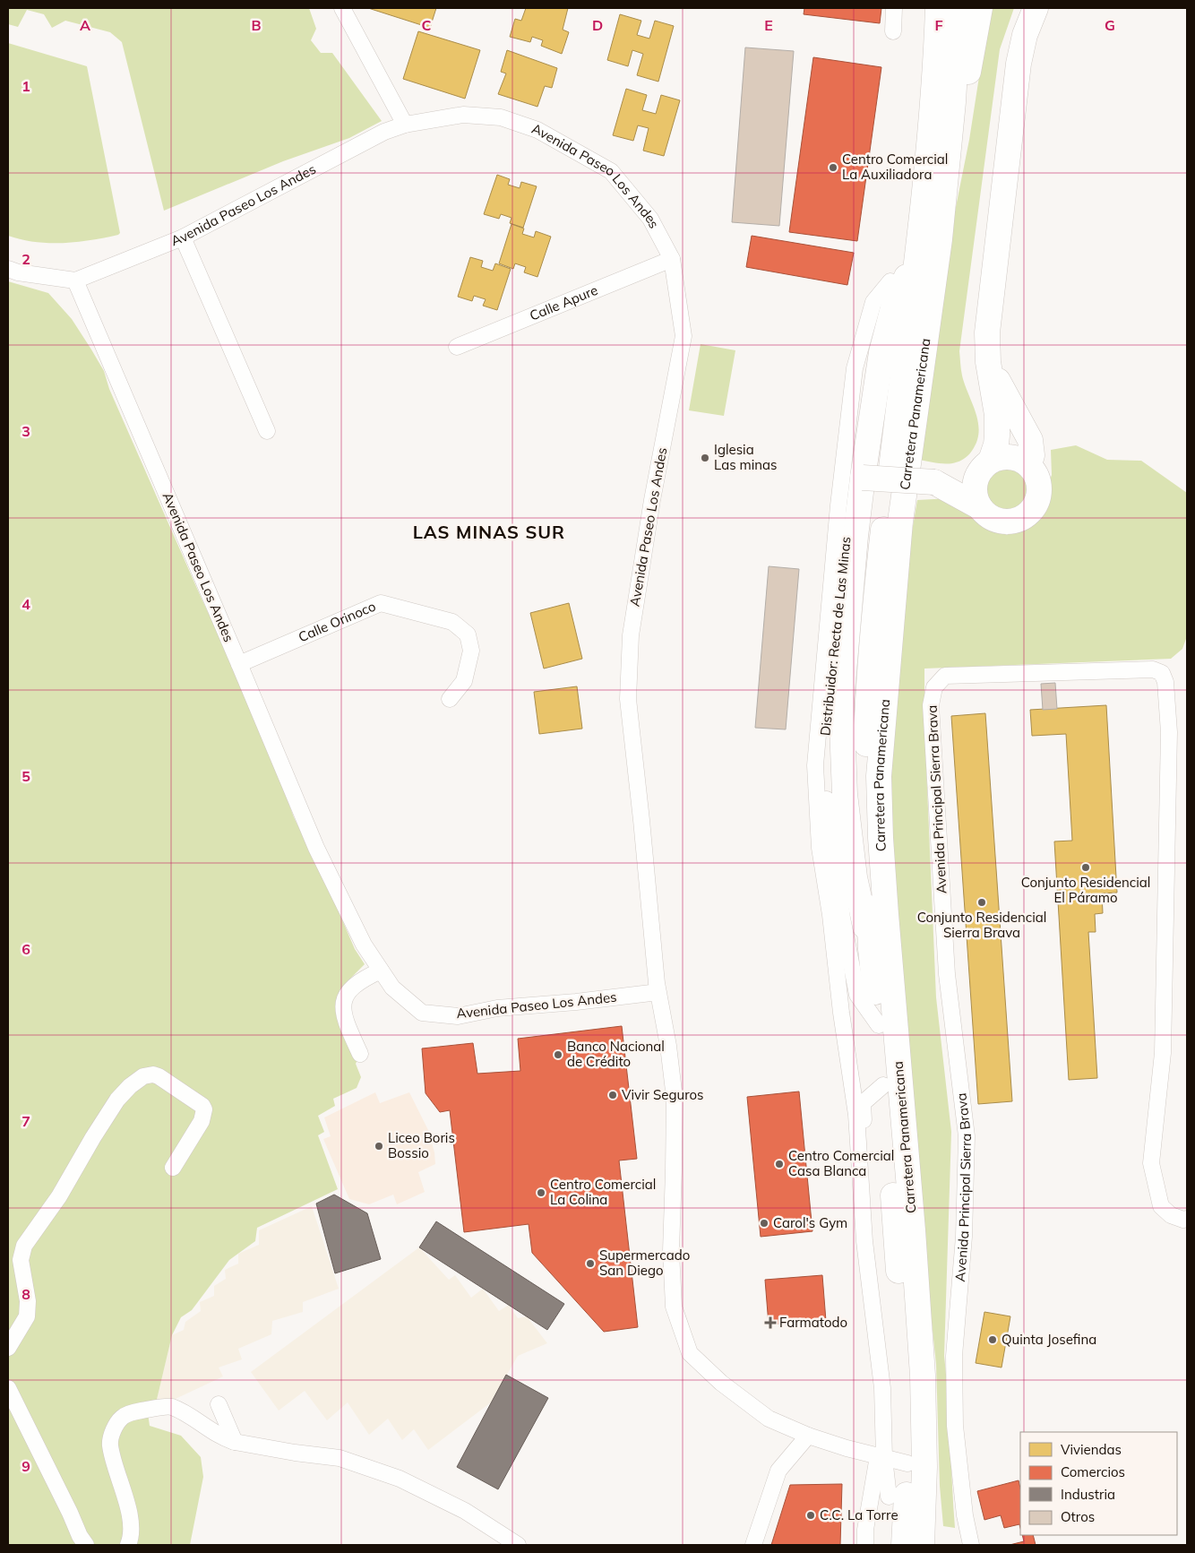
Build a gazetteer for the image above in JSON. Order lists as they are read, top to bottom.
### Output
{
  "streets": {
    "main road": ["Carretera Panamericana"],
    "street": [
      "Avenida Paseo Los Andes",
      "Calle Apure",
      "Calle Orinoco",
      "Distribuidor: Recta de Las Minas",
      "Avenida Principal Sierra Brava"
    ]
  },
  "crossings": [
    ["Avenida Paseo Los Andes", "Calle Apure"],
    ["Avenida Paseo Los Andes", "Calle Orinoco"],
    ["Carretera Panamericana", "Distribuidor: Recta de Las Minas"]
  ],
  "districts": ["LAS MINAS SUR"],
  "places": {
    "other": [
      "Centro Comercial La Auxiliadora",
      "Iglesia Las minas",
      "Conjunto Residencial El Páramo",
      "Conjunto Residencial Sierra Brava",
      "Banco Nacional de Crédito",
      "Vivir Seguros",
      "Liceo Boris Bossio",
      "Centro Comercial Casa Blanca",
      "Centro Comercial La Colina",
      "Carol's Gym",
      "Supermercado San Diego",
      "Quinta Josefina",
      "C.C. La Torre"
    ],
    "health": ["Farmatodo"]
  },
  "legend": [
    "Viviendas",
    "Comercios",
    "Industria",
    "Otros"
  ],
  "grid": {
    "columns": [
      "A",
      "B",
      "C",
      "D",
      "E",
      "F",
      "G"
    ],
    "rows": [
      "1",
      "2",
      "3",
      "4",
      "5",
      "6",
      "7",
      "8",
      "9"
    ]
  }
}
